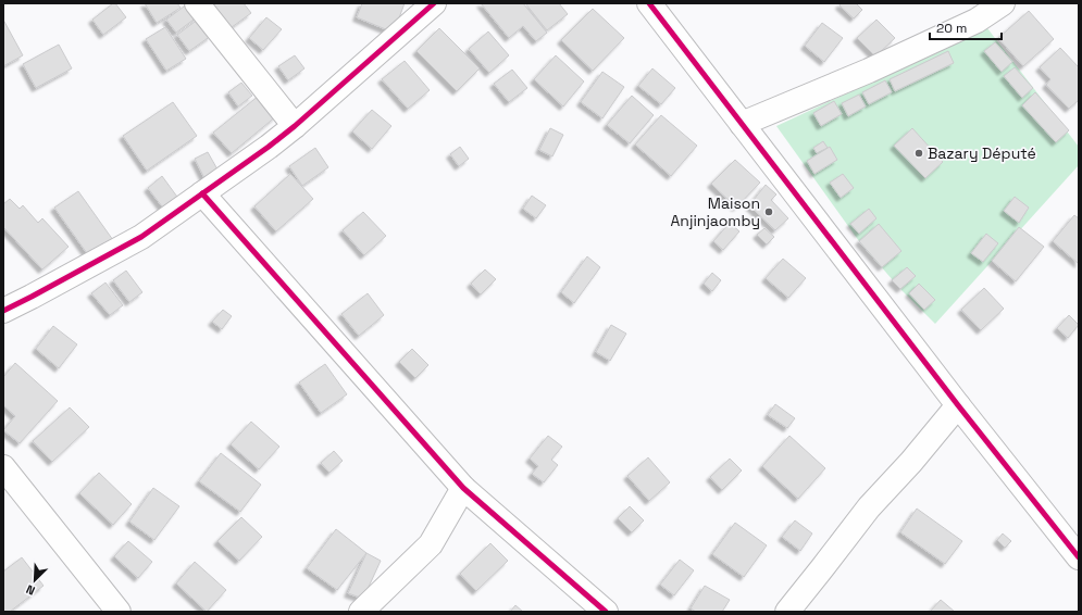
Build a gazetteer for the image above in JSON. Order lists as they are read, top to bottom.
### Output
{
  "places": ["Bazary Député", "Maison Anjinjaomby"],
  "scale_bar": "20 m",
  "north": "bottom left"
}
